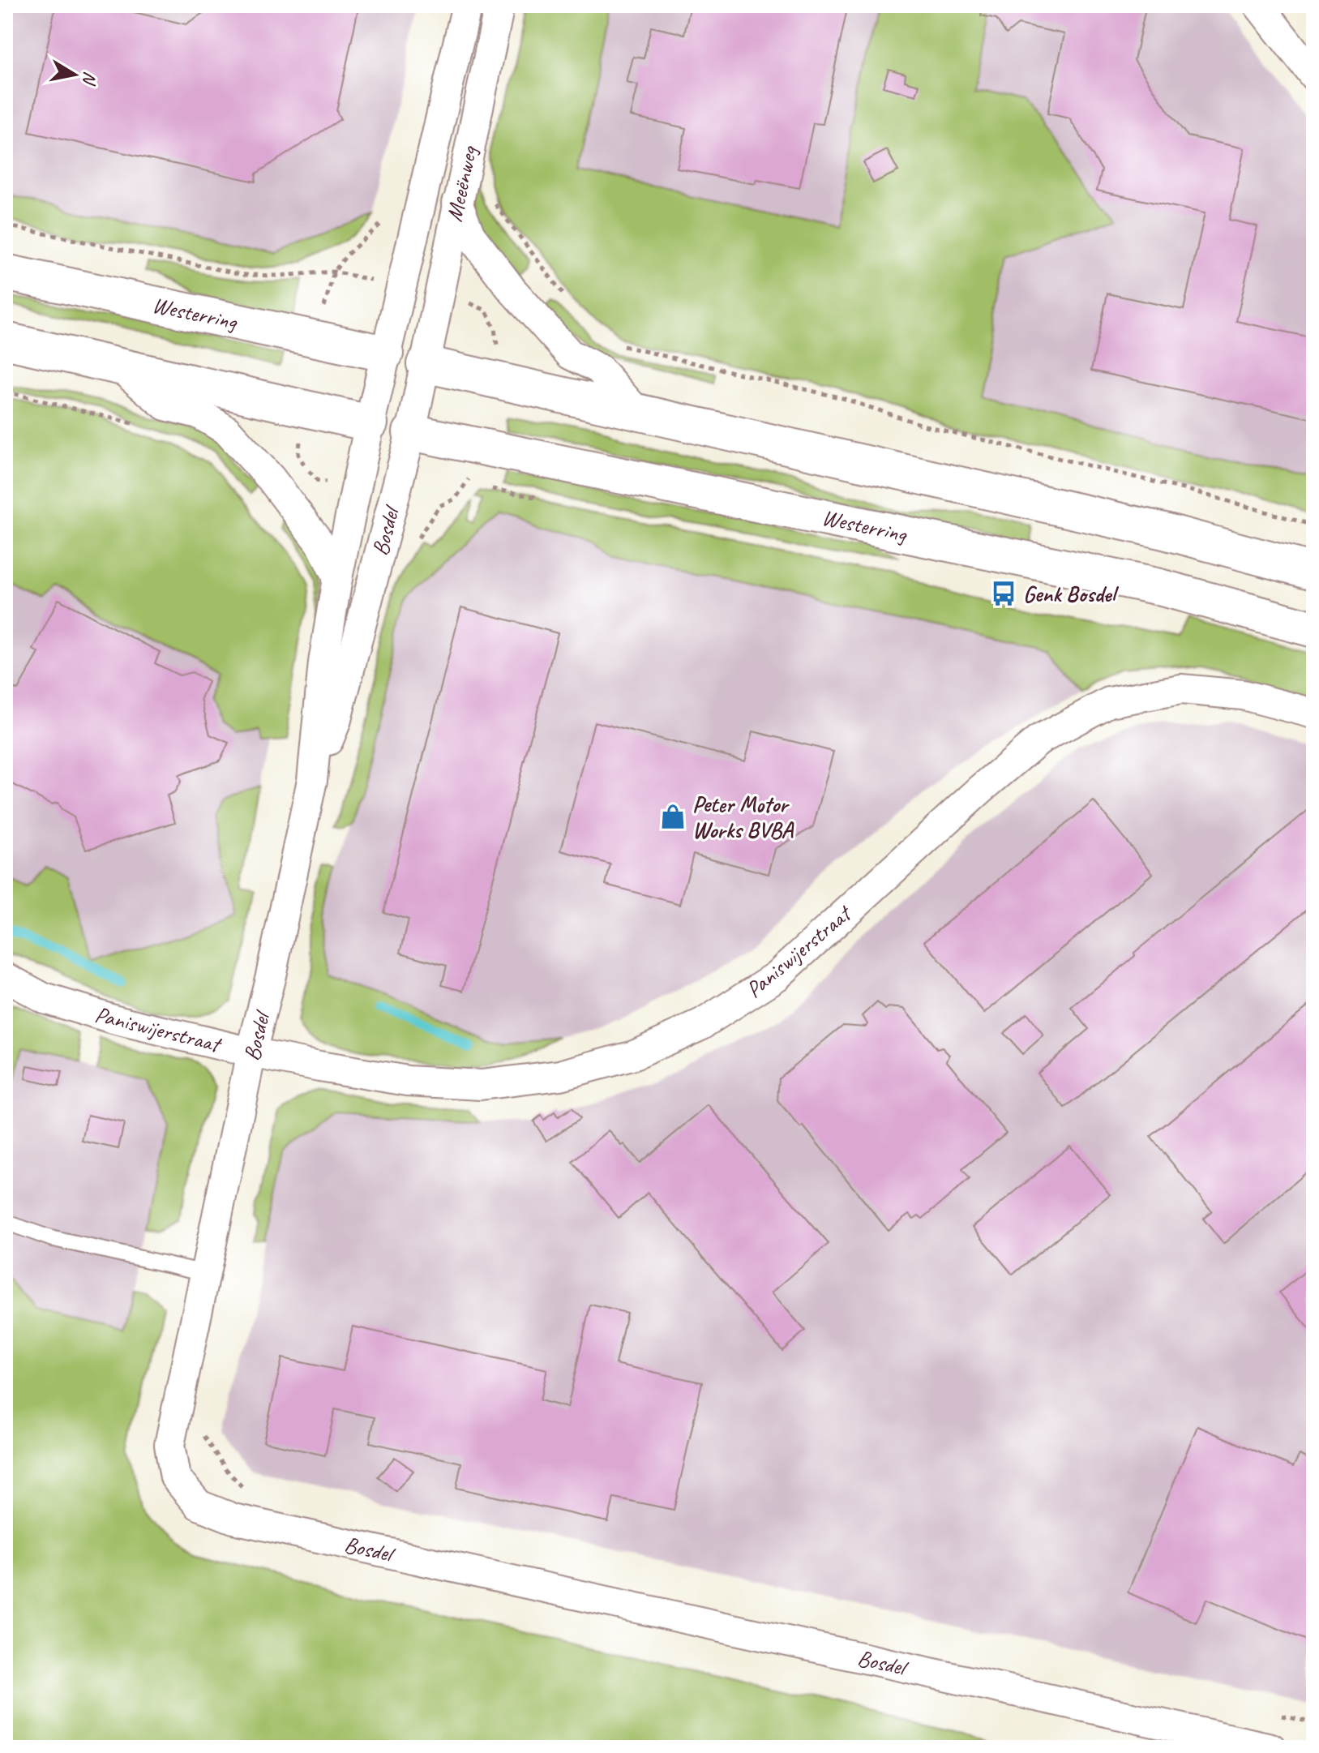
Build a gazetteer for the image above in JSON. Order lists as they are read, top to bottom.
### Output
{
  "streets": {
    "highway": ["Westerring"],
    "street": ["Meeënweg", "Bosdel", "Paniswijerstraat"]
  },
  "crossings": [
    ["Meeënweg", "Westerring"],
    ["Meeënweg", "Bosdel"],
    ["Westerring", "Bosdel"],
    ["Bosdel", "Paniswijerstraat"]
  ],
  "places": {
    "bus stop": ["Genk Bosdel"],
    "shop": ["Peter Motor Works BVBA"]
  },
  "north": "right"
}
